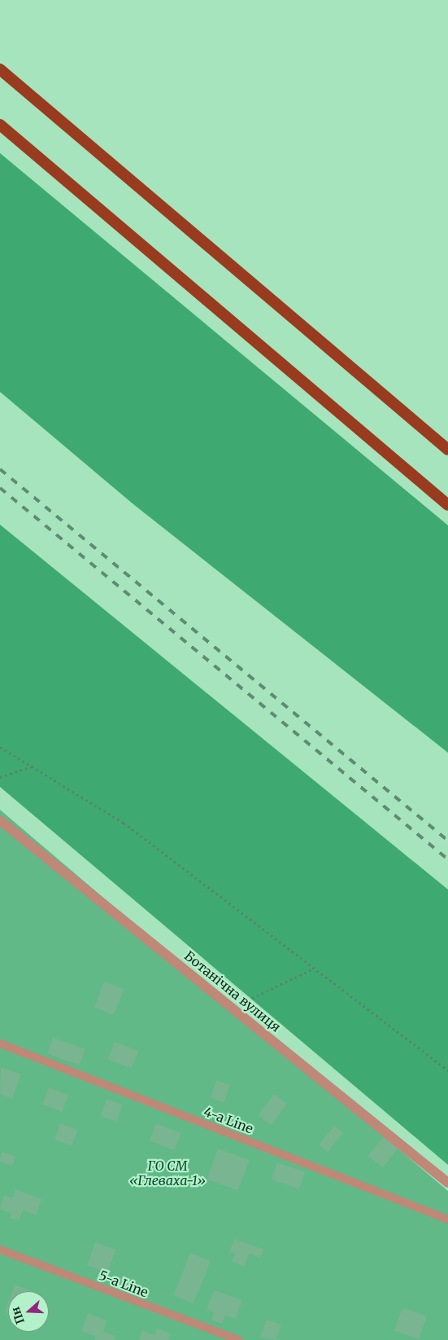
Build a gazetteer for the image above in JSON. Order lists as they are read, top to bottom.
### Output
{
  "streets": {
    "street": ["Ботанічна вулиця"],
    "lane": ["4-a Line", "5-a Line"]
  },
  "parks": ["ГО СМ «Глеваха-1»"],
  "north": "left"
}
